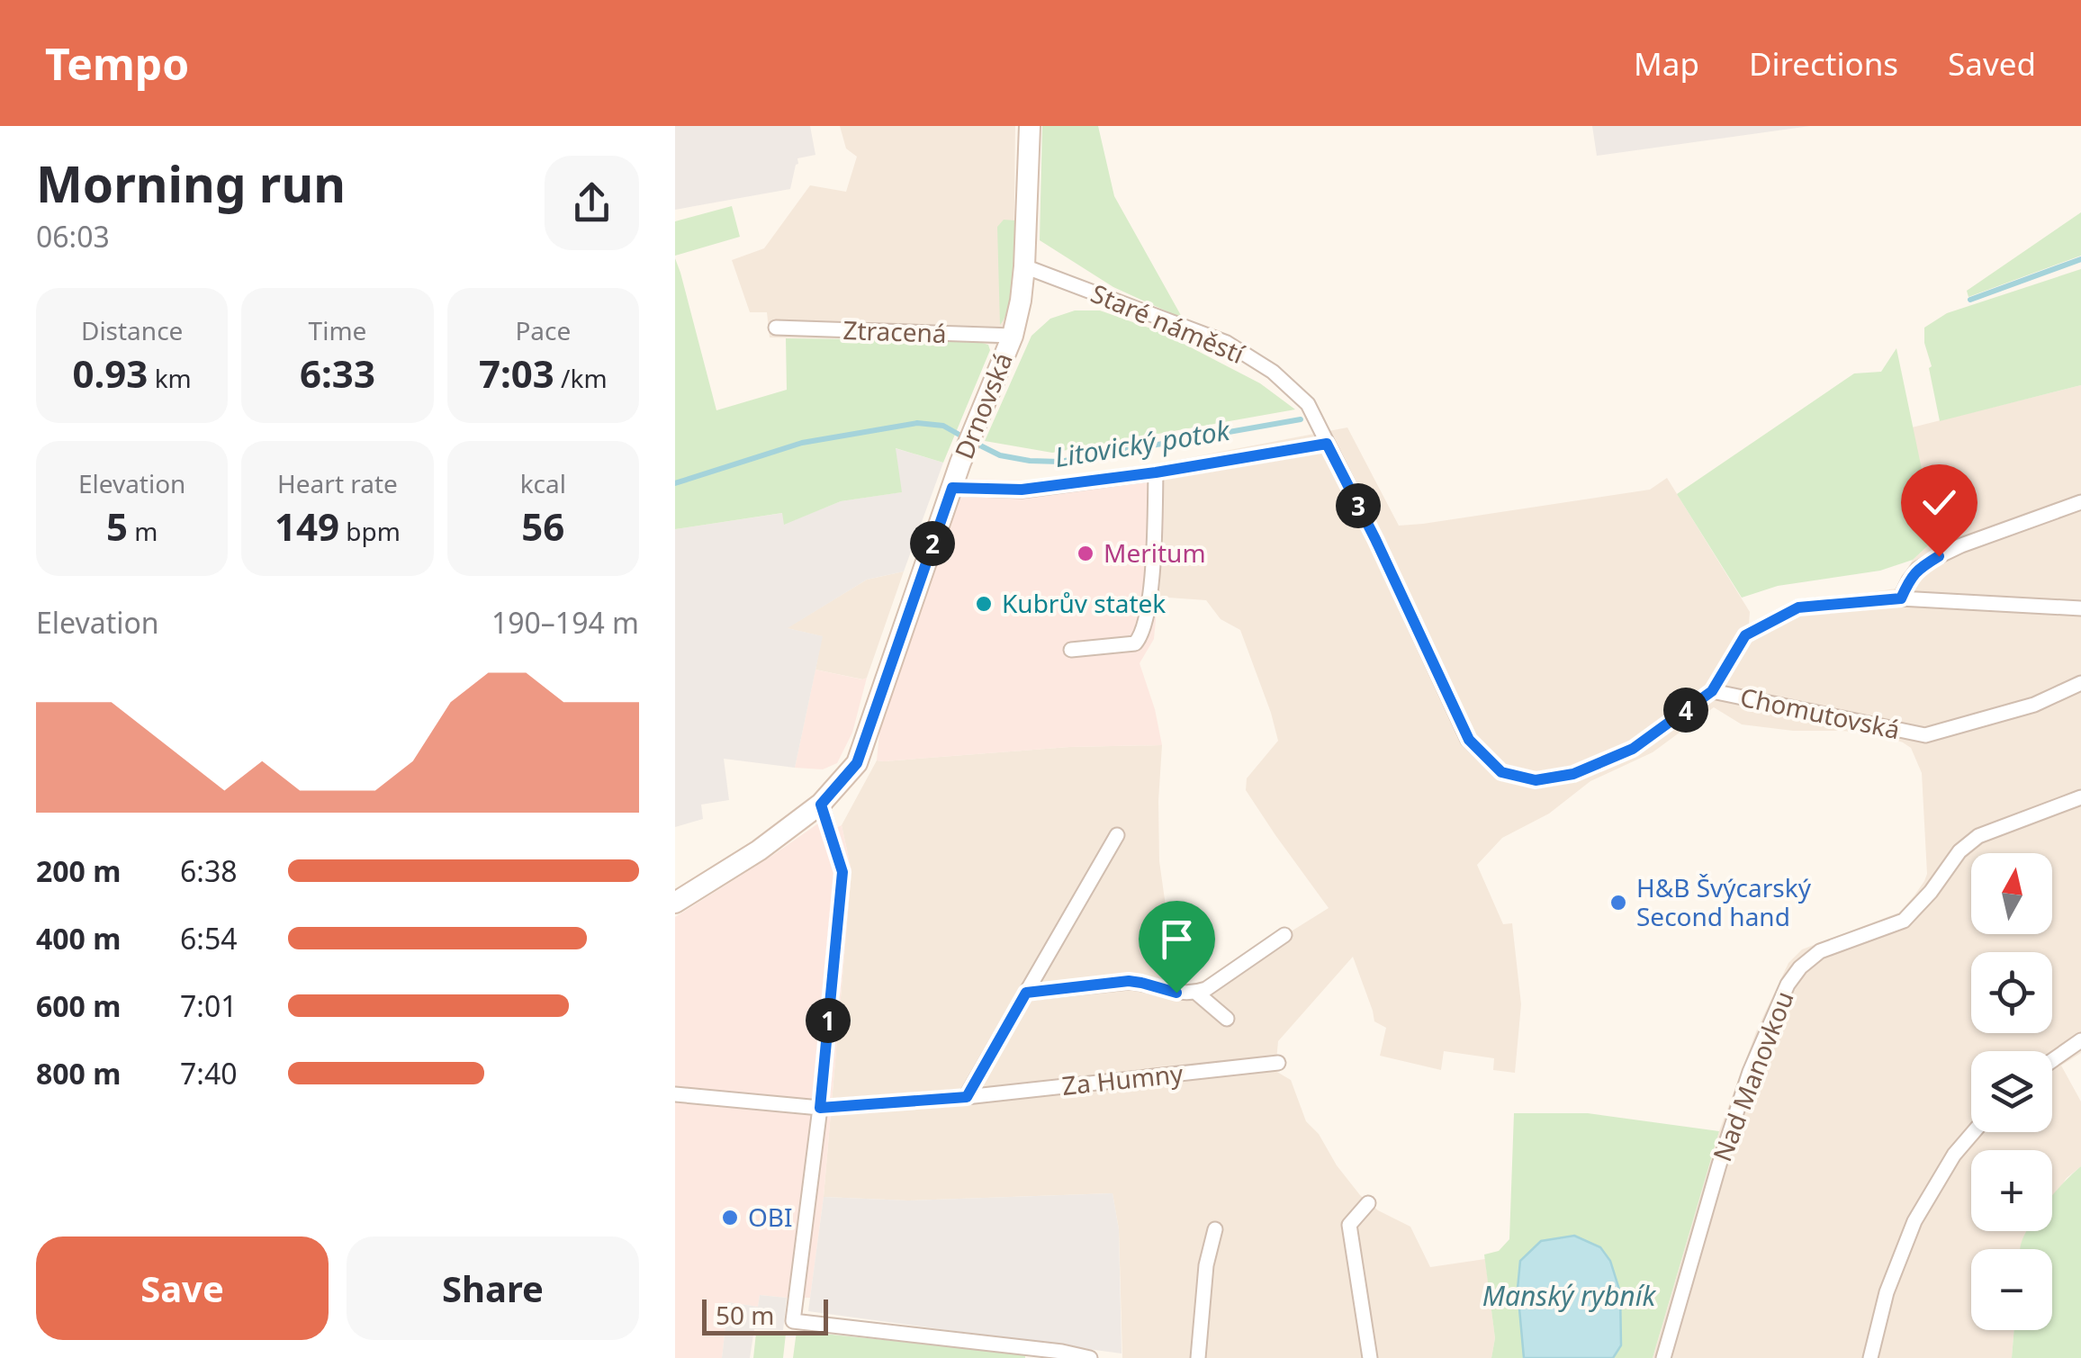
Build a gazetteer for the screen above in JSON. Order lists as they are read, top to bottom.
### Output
{
  "streets": {
    "main road": ["Drnovská"],
    "street": [
      "Staré náměstí",
      "Ztracená",
      "Chomutovská",
      "Nad Manovkou",
      "Za Humny"
    ]
  },
  "crossings": [
    ["Staré náměstí", "Drnovská"],
    ["Staré náměstí", "Chomutovská"],
    ["Ztracená", "Drnovská"]
  ],
  "water": ["Litovický potok", "Manský rybník"],
  "places": [
    "Meritum",
    "Kubrův statek",
    "H&B Švýcarský Second hand",
    "OBI"
  ],
  "scale_bar": "50 m",
  "north": "top",
  "page": {
    "header": "Tempo",
    "nav": ["Map", "Directions", "Saved"],
    "heading": ["Morning run", "06:03"],
    "stats": [
      ["Distance", "0.93 km"],
      ["Time", "6:33"],
      ["Pace", "7:03 /km"],
      ["Elevation", "5 m"],
      ["Heart rate", "149 bpm"],
      ["kcal", "56"]
    ],
    "pins": [
      "3",
      "2",
      "4",
      "1"
    ],
    "chart": ["Elevation", "190–194 m"],
    "list": [
      {
        "name": "200 m",
        "note": "6:38"
      },
      {
        "name": "400 m",
        "note": "6:54"
      },
      {
        "name": "600 m",
        "note": "7:01"
      },
      {
        "name": "800 m",
        "note": "7:40"
      }
    ],
    "map_buttons": ["+", "−"],
    "buttons": ["Save", "Share"],
    "scale": "50 m"
  }
}
